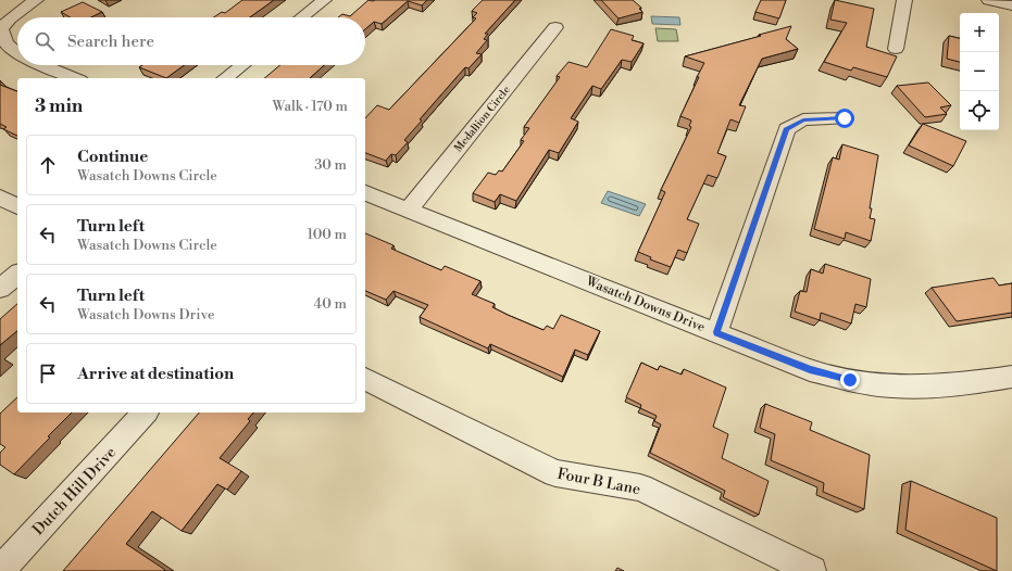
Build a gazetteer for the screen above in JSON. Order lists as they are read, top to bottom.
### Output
{
  "streets": {
    "street": [
      "Medallion Circle",
      "Wasatch Downs Drive",
      "Four B Lane",
      "Dutch Hill Drive"
    ]
  },
  "crossings": [
    ["Medallion Circle", "Wasatch Downs Drive"]
  ],
  "page": {
    "map_buttons": ["+", "−"],
    "search": "Search here",
    "heading": ["3 min", "Walk · 170 m"],
    "list": [
      ["Continue", "Wasatch Downs Circle", "30 m"],
      ["Turn left", "Wasatch Downs Circle", "100 m"],
      ["Turn left", "Wasatch Downs Drive", "40 m"],
      "Arrive at destination"
    ]
  }
}
